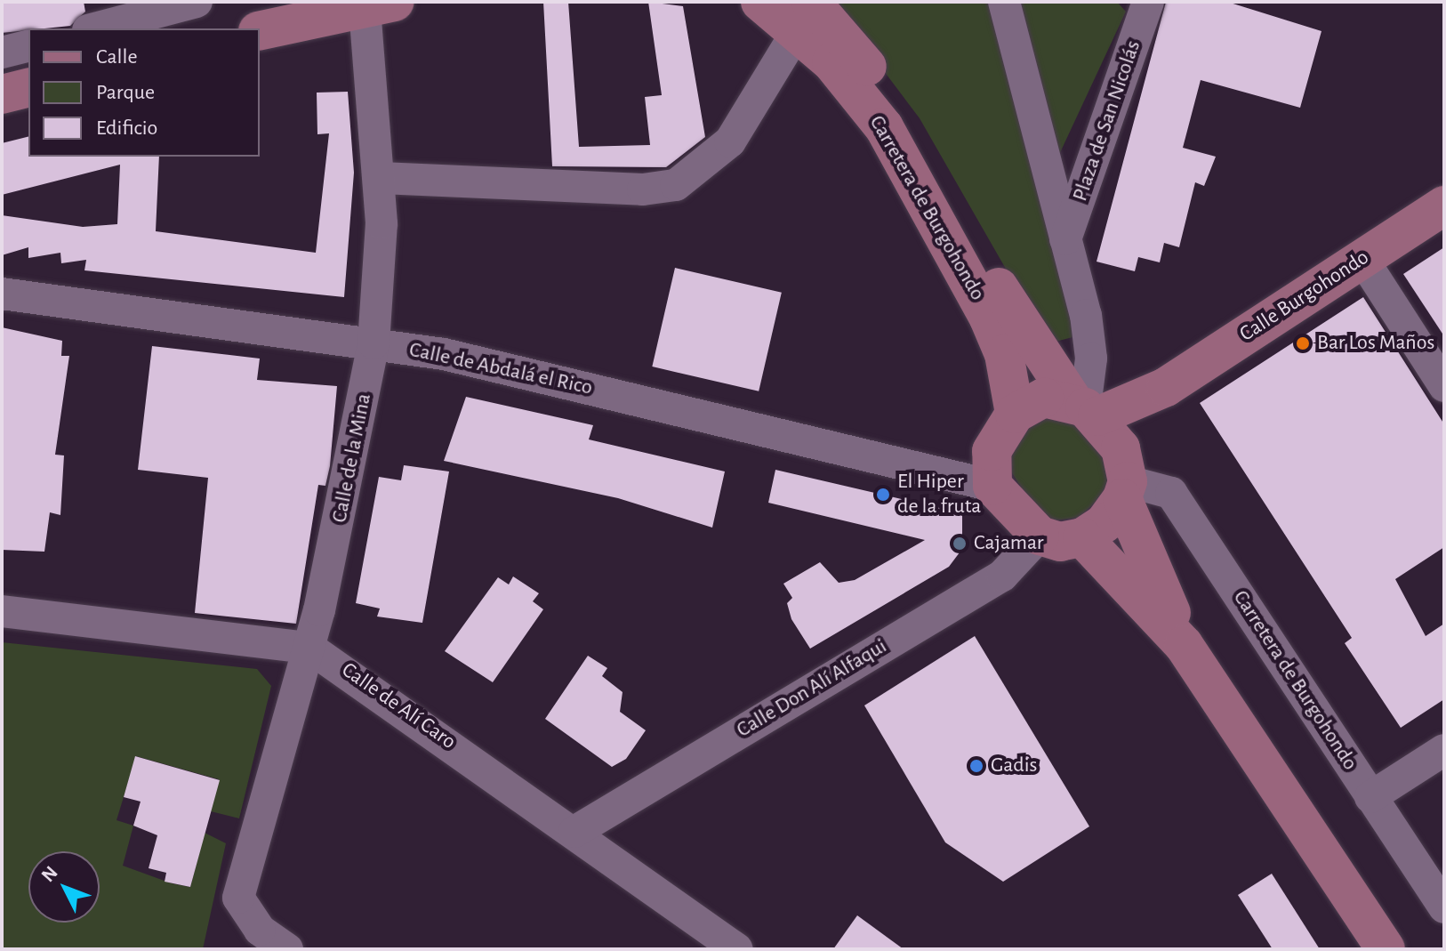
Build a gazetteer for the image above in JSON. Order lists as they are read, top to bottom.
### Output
{
  "streets": {
    "main road": ["Carretera de Burgohondo", "Calle Burgohondo"],
    "street": [
      "Plaza de San Nicolás",
      "Calle de Abdalá el Rico",
      "Calle de la Mina",
      "Calle Don Alí Alfaqui",
      "Calle de Alí Caro"
    ]
  },
  "crossings": [
    ["Plaza de San Nicolás", "Carretera de Burgohondo"],
    ["Plaza de San Nicolás", "Calle Burgohondo"],
    ["Plaza de San Nicolás", "Calle de Abdalá el Rico"],
    ["Plaza de San Nicolás", "Calle Don Alí Alfaqui"],
    ["Carretera de Burgohondo", "Calle Burgohondo"],
    ["Carretera de Burgohondo", "Calle de Abdalá el Rico"],
    ["Carretera de Burgohondo", "Calle Don Alí Alfaqui"],
    ["Calle Burgohondo", "Calle de Abdalá el Rico"],
    ["Calle Burgohondo", "Calle Don Alí Alfaqui"],
    ["Calle de Abdalá el Rico", "Calle de la Mina"],
    ["Calle de Abdalá el Rico", "Calle Don Alí Alfaqui"],
    ["Calle de la Mina", "Calle de Alí Caro"],
    ["Calle Don Alí Alfaqui", "Calle de Alí Caro"]
  ],
  "places": [
    "Bar Los Maños",
    "El Hiper de la fruta",
    "Cajamar",
    "Gadis"
  ],
  "legend": ["Calle", "Parque", "Edificio"],
  "north": "top left"
}
